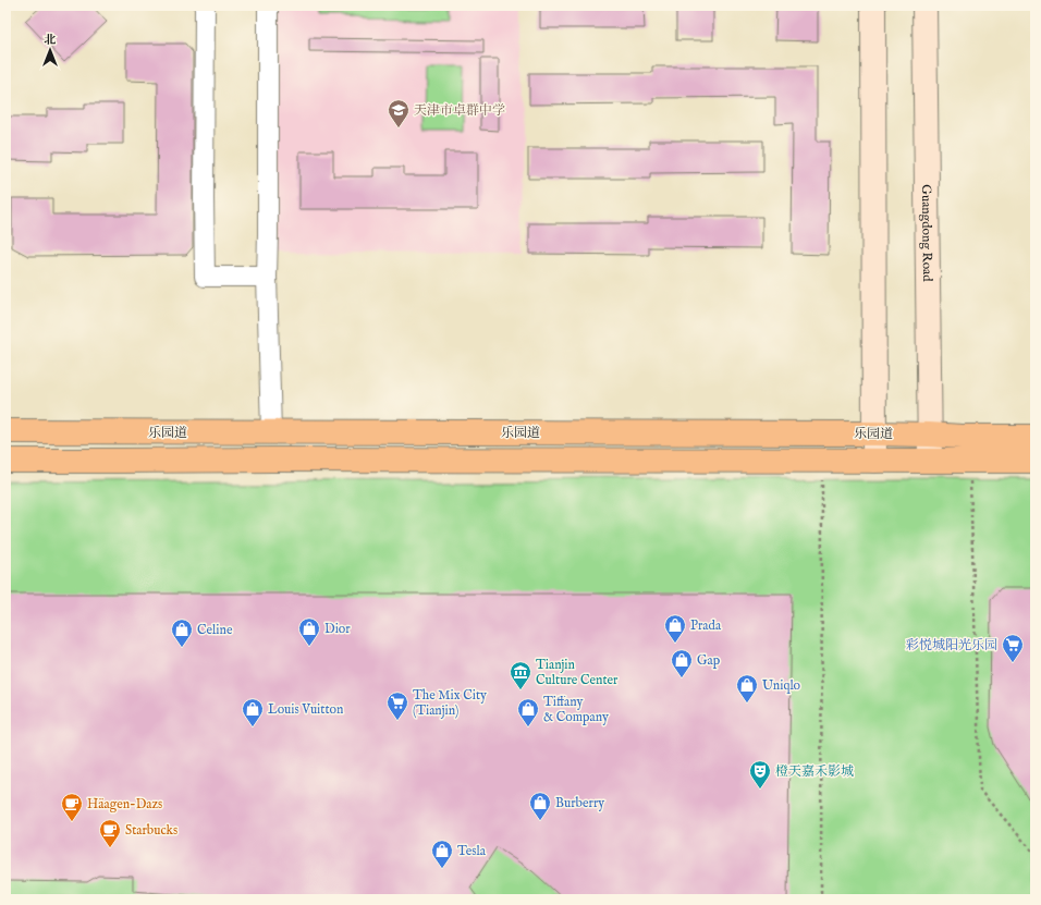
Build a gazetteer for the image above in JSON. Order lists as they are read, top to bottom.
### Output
{
  "streets": {
    "main road": ["Guangdong Road", "乐园道"]
  },
  "crossings": [
    ["Guangdong Road", "乐园道"]
  ],
  "places": {
    "school or university": ["天津市卓群中学"],
    "shop": [
      "Prada",
      "Dior",
      "Celine",
      "Gap",
      "Uniqlo",
      "Louis Vuitton",
      "Tiffany & Company",
      "Burberry",
      "Tesla"
    ],
    "supermarket": ["彩悦城阳光乐园", "The Mix City (Tianjin)"],
    "museum": ["Tianjin Culture Center"],
    "theatre": ["橙天嘉禾影城"],
    "cafe": ["Häagen-Dazs", "Starbucks"]
  },
  "north": "top"
}
